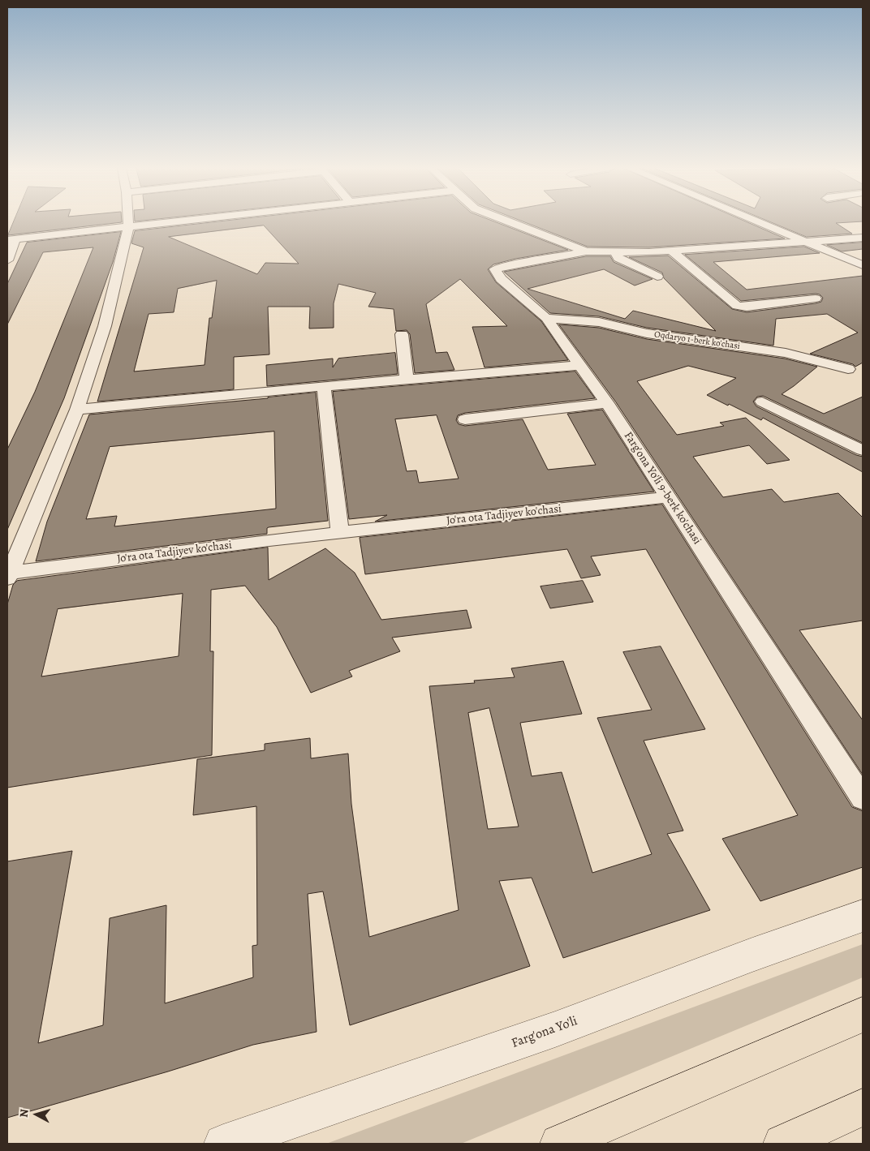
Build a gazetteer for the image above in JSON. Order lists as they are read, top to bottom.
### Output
{
  "streets": {
    "street": [
      "Oqdaryo 1-berk ko'chasi",
      "Farg'ona Yo'li 9-berk ko'chasi",
      "Jo'ra ota Tadjiyev ko'chasi",
      "Farg'ona Yo'li"
    ]
  },
  "crossings": [
    ["Oqdaryo 1-berk ko'chasi", "Farg'ona Yo'li 9-berk ko'chasi"],
    ["Farg'ona Yo'li 9-berk ko'chasi", "Jo'ra ota Tadjiyev ko'chasi"]
  ],
  "north": "left"
}
